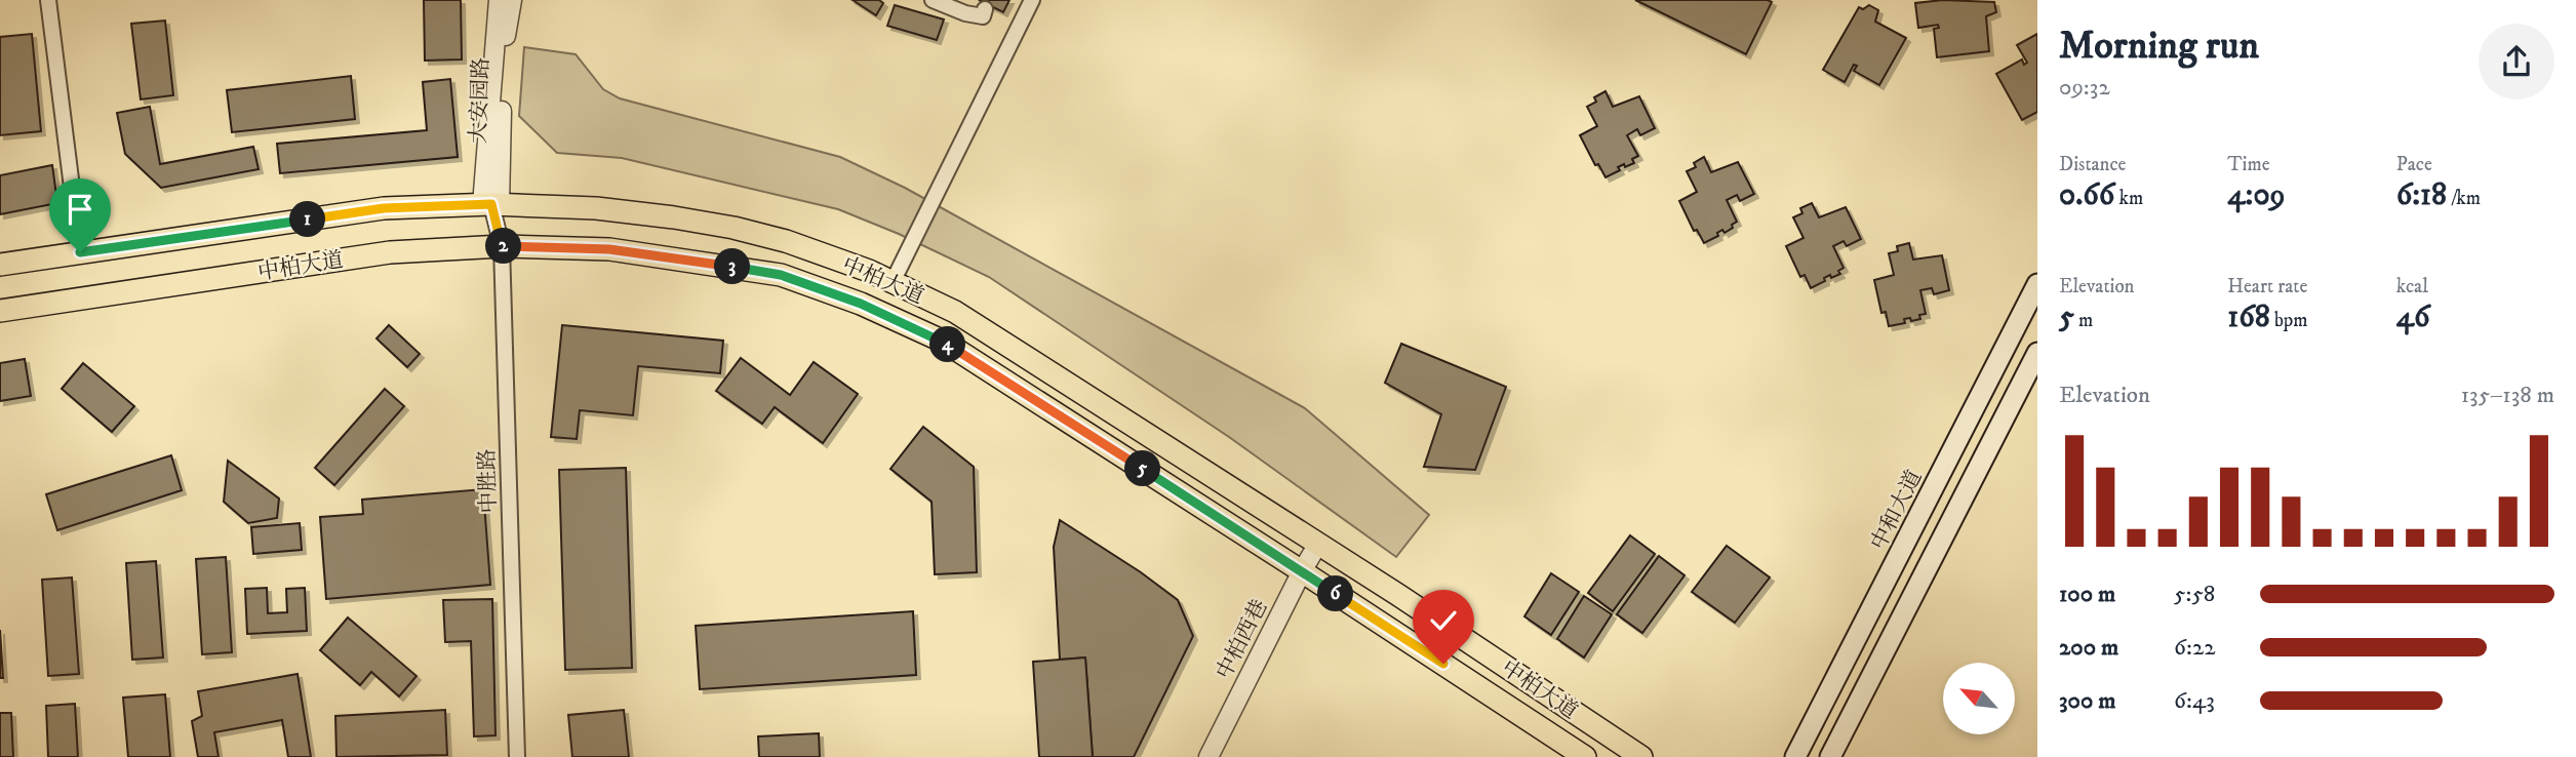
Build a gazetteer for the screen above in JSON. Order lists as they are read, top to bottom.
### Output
{
  "streets": {
    "main road": ["中柏大道", "中和大道"],
    "street": ["大安园路", "中胜路", "中柏西巷"]
  },
  "crossings": [
    ["大安园路", "中柏大道"],
    ["大安园路", "中胜路"],
    ["中柏大道", "中胜路"],
    ["中柏大道", "中柏西巷"]
  ],
  "north": "top left",
  "page": {
    "heading": ["Morning run", "09:32"],
    "stats": [
      ["Distance", "0.66 km"],
      ["Time", "4:09"],
      ["Pace", "6:18 /km"],
      ["Elevation", "5 m"],
      ["Heart rate", "168 bpm"],
      ["kcal", "46"]
    ],
    "pins": [
      "1",
      "2",
      "3",
      "4",
      "5",
      "6"
    ],
    "chart": ["Elevation", "135–138 m"],
    "list": [
      {
        "name": "100 m",
        "note": "5:58"
      },
      {
        "name": "200 m",
        "note": "6:22"
      },
      {
        "name": "300 m",
        "note": "6:43"
      }
    ]
  }
}
